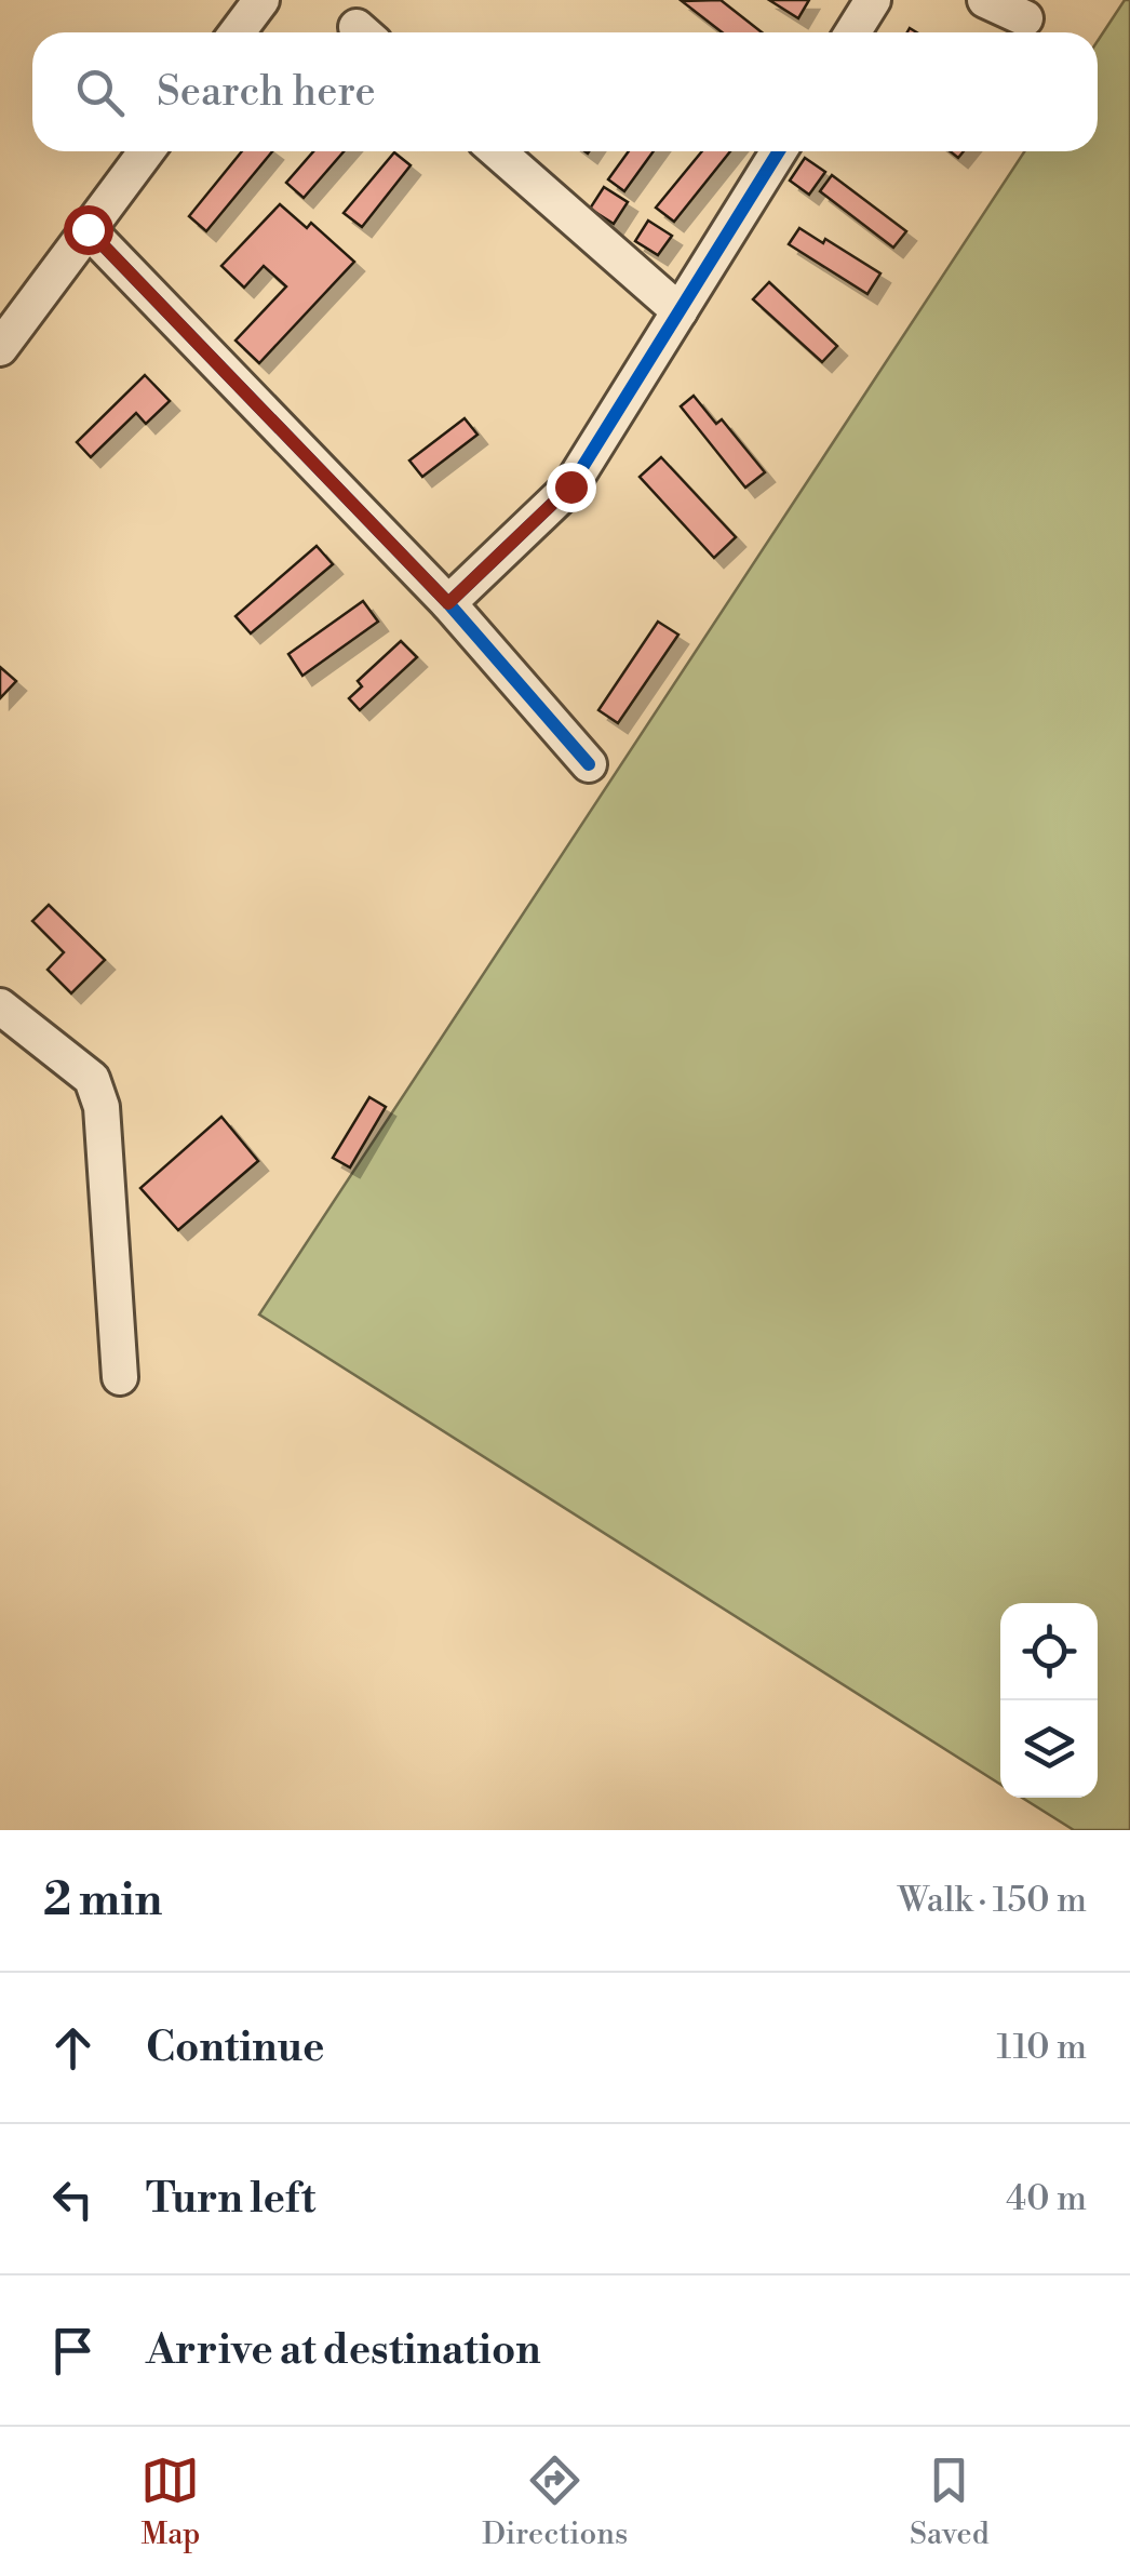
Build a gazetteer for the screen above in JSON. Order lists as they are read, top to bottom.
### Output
{
  "page": {
    "search": "Search here",
    "heading": ["2 min", "Walk · 150 m"],
    "list": [
      ["Continue", "110 m"],
      ["Turn left", "40 m"],
      "Arrive at destination"
    ],
    "nav": ["Map", "Directions", "Saved"]
  }
}
